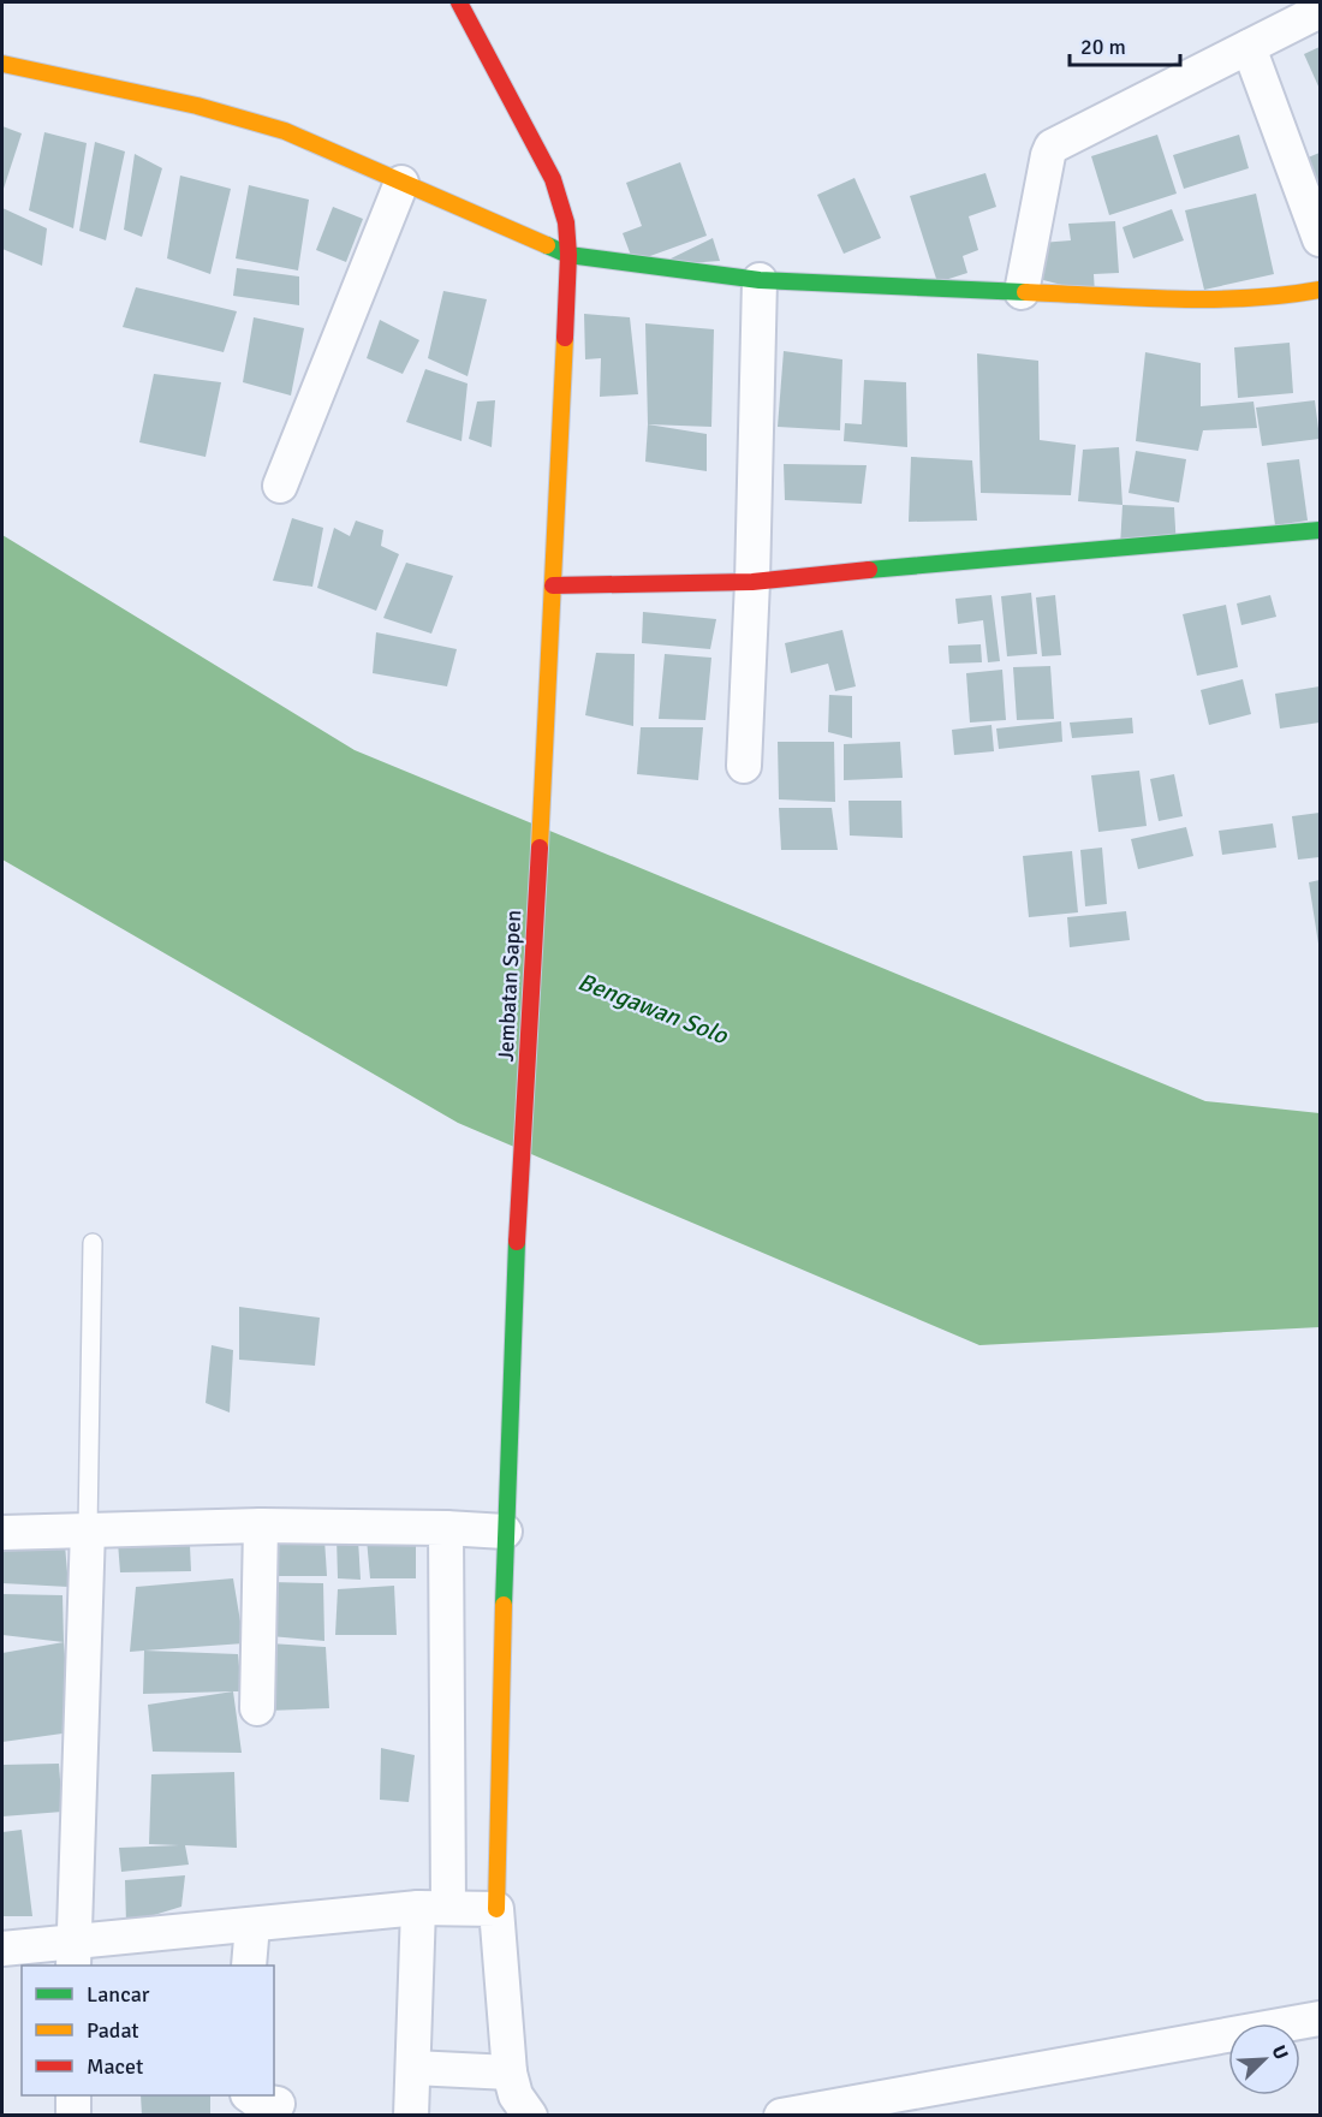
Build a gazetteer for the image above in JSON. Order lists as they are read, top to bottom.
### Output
{
  "streets": {
    "street": ["Jembatan Sapen"]
  },
  "water": ["Bengawan Solo"],
  "legend": ["Lancar", "Padat", "Macet"],
  "scale_bar": "20 m",
  "north": "top right"
}
